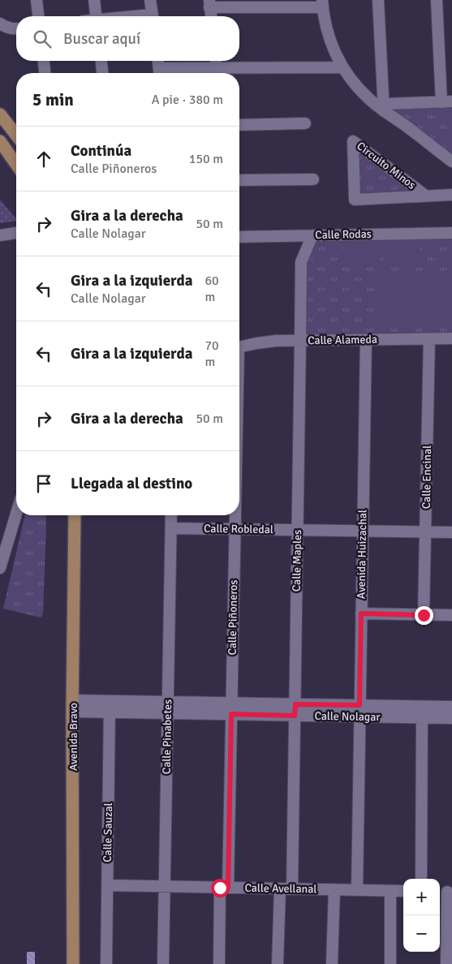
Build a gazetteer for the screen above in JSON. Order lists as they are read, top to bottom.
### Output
{
  "streets": {
    "main road": ["Avenida Bravo"],
    "street": [
      "Circuito Minos",
      "Calle Rodas",
      "Calle Alameda",
      "Calle Encinal",
      "Calle Robledal",
      "Avenida Huizachal",
      "Calle Maples",
      "Calle Piñoneros",
      "Calle Nolagar",
      "Calle Pinabetes",
      "Calle Sauzal",
      "Calle Avellanal"
    ]
  },
  "crossings": [
    ["Calle Rodas", "Calle Maples"],
    ["Calle Alameda", "Calle Encinal"],
    ["Calle Alameda", "Avenida Huizachal"],
    ["Calle Alameda", "Calle Maples"],
    ["Calle Encinal", "Calle Robledal"],
    ["Calle Robledal", "Avenida Huizachal"],
    ["Calle Robledal", "Calle Maples"],
    ["Calle Robledal", "Calle Piñoneros"],
    ["Calle Robledal", "Calle Pinabetes"],
    ["Avenida Huizachal", "Calle Nolagar"],
    ["Avenida Huizachal", "Calle Avellanal"],
    ["Calle Maples", "Calle Nolagar"],
    ["Calle Maples", "Calle Avellanal"],
    ["Calle Piñoneros", "Calle Nolagar"],
    ["Calle Piñoneros", "Calle Avellanal"],
    ["Calle Nolagar", "Avenida Bravo"],
    ["Calle Nolagar", "Calle Pinabetes"],
    ["Calle Nolagar", "Calle Sauzal"],
    ["Calle Pinabetes", "Calle Avellanal"],
    ["Calle Sauzal", "Calle Avellanal"]
  ],
  "page": {
    "search": "Buscar aquí",
    "heading": ["5 min", "A pie · 380 m"],
    "list": [
      ["Continúa", "Calle Piñoneros", "150 m"],
      ["Gira a la derecha", "Calle Nolagar", "50 m"],
      ["Gira a la izquierda", "Calle Nolagar", "60 m"],
      ["Gira a la izquierda", "70 m"],
      ["Gira a la derecha", "50 m"],
      "Llegada al destino"
    ],
    "map_buttons": ["+", "−"]
  }
}
